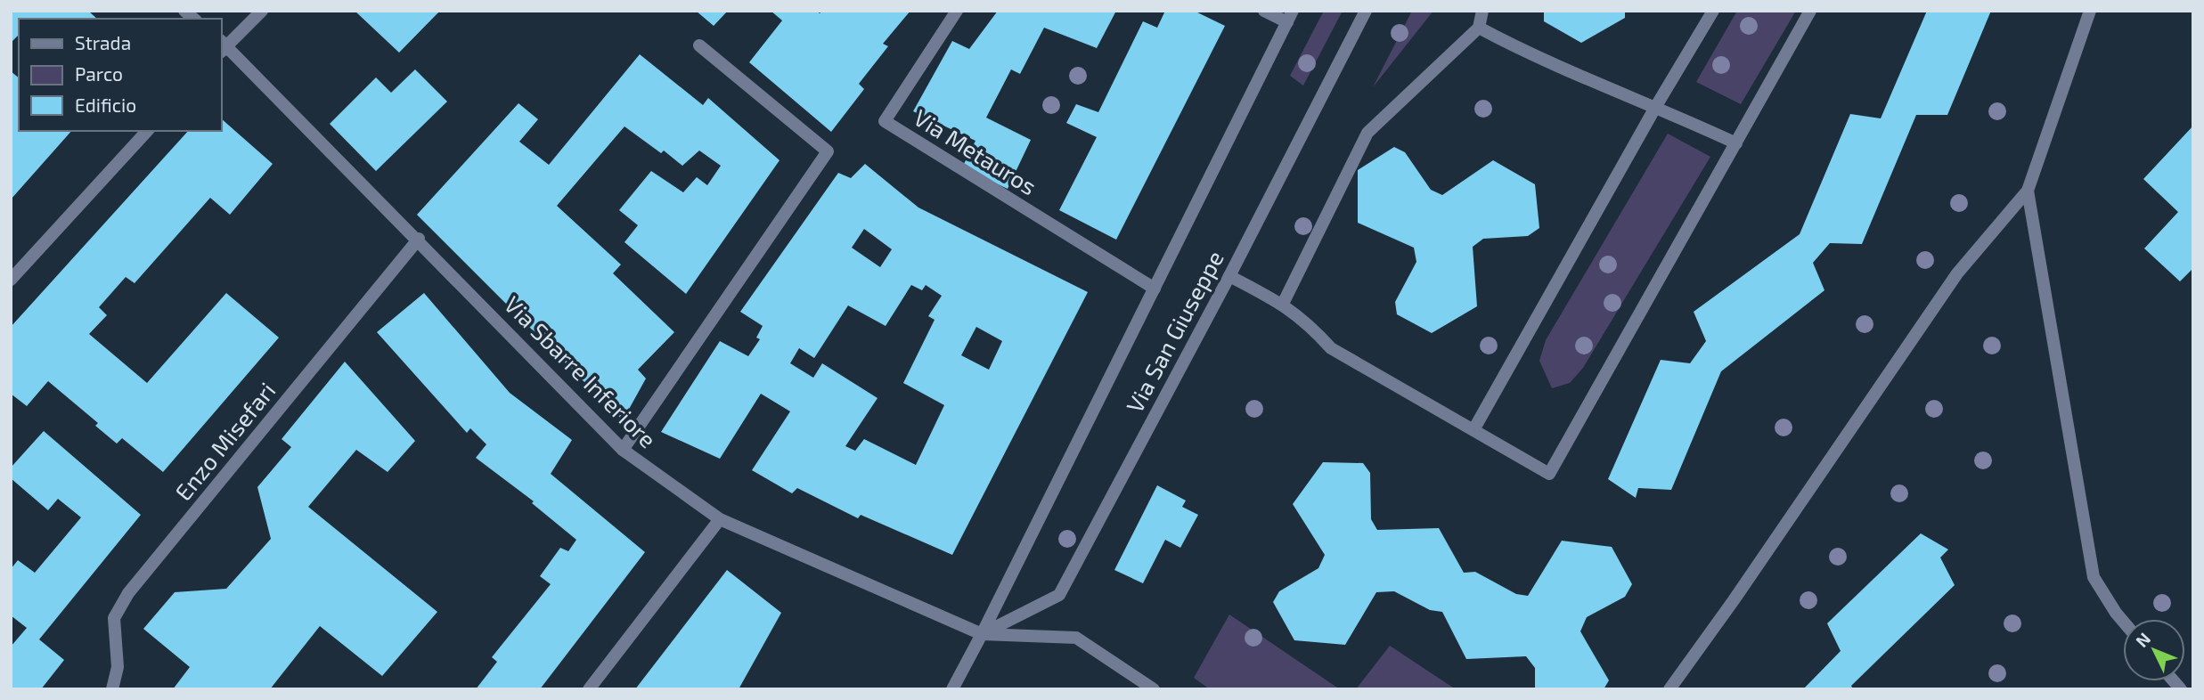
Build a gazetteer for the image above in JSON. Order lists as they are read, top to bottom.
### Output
{
  "streets": {
    "street": [
      "Via Metauros",
      "Via San Giuseppe",
      "Via Sbarre Inferiore",
      "Enzo Misefari"
    ]
  },
  "crossings": [
    ["Via Metauros", "Via San Giuseppe"],
    ["Via San Giuseppe", "Via Sbarre Inferiore"],
    ["Via Sbarre Inferiore", "Enzo Misefari"]
  ],
  "legend": ["Strada", "Parco", "Edificio"],
  "north": "top left"
}
